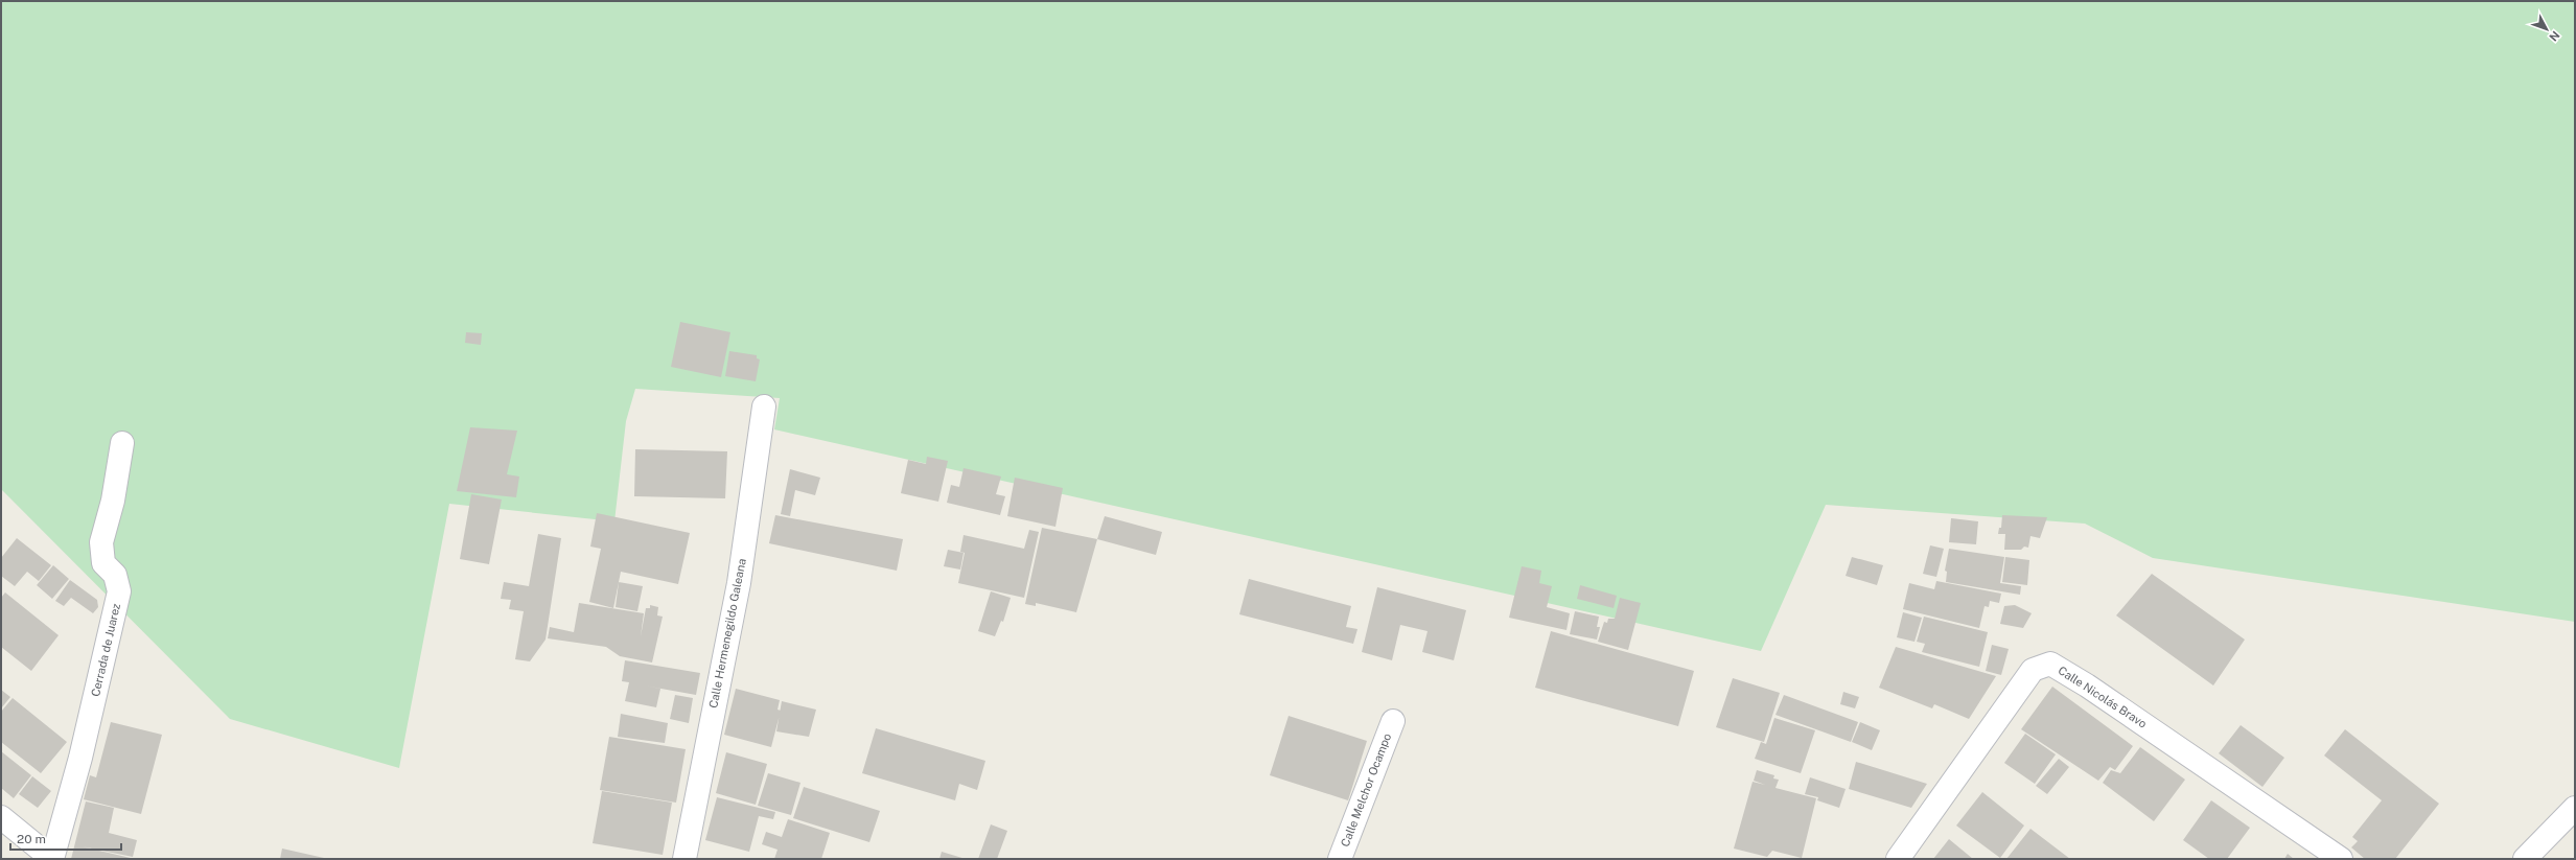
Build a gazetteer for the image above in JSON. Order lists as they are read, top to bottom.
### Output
{
  "streets": {
    "street": [
      "Calle Hermenegildo Galeana",
      "Cerrada de Juarez",
      "Calle Nicolás Bravo",
      "Calle Melchor Ocampo"
    ]
  },
  "scale_bar": "20 m",
  "north": "bottom right"
}
